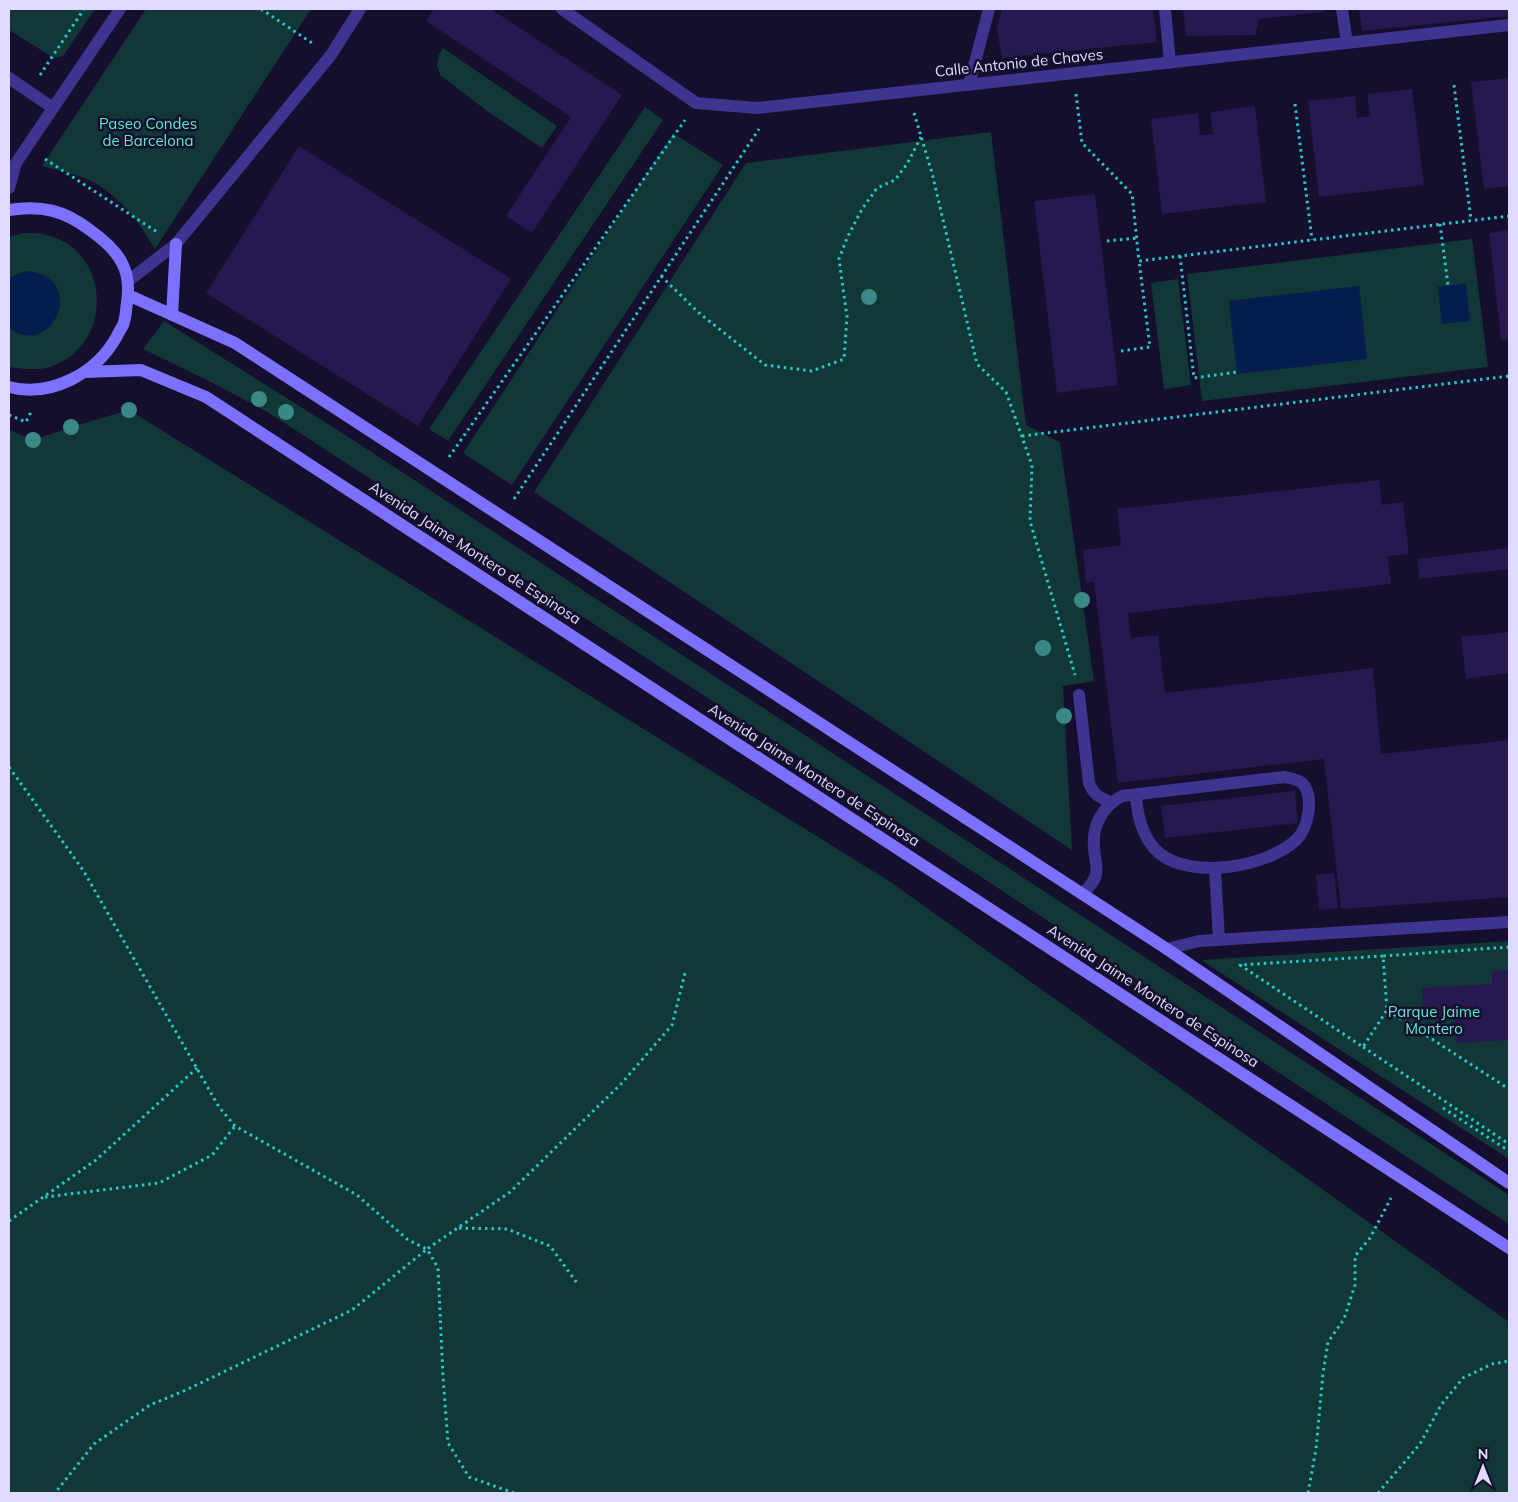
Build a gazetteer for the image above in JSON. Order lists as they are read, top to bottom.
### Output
{
  "streets": {
    "main road": ["Avenida Jaime Montero de Espinosa"],
    "street": ["Calle Antonio de Chaves"]
  },
  "parks": ["Paseo Condes de Barcelona", "Parque Jaime Montero"],
  "north": "top"
}
